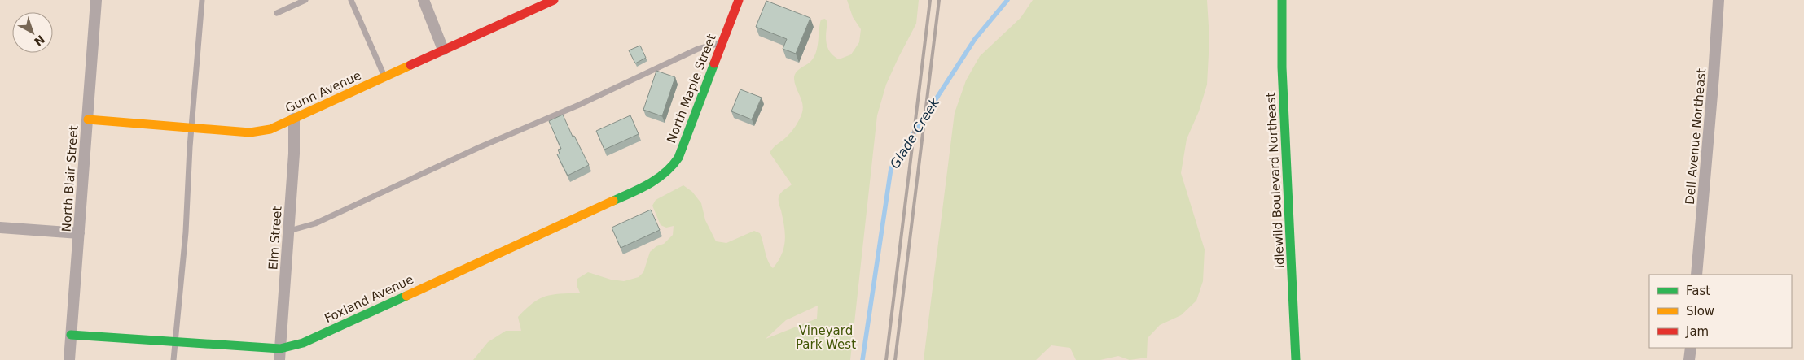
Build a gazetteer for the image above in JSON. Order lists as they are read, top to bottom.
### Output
{
  "streets": {
    "street": [
      "North Maple Street",
      "Gunn Avenue",
      "Dell Avenue Northeast",
      "North Blair Street",
      "Idlewild Boulevard Northeast",
      "Elm Street",
      "Foxland Avenue"
    ]
  },
  "crossings": [
    ["North Maple Street", "Foxland Avenue"],
    ["Gunn Avenue", "North Blair Street"],
    ["Gunn Avenue", "Elm Street"],
    ["North Blair Street", "Foxland Avenue"],
    ["Elm Street", "Foxland Avenue"]
  ],
  "water": ["Glade Creek"],
  "parks": ["Vineyard Park West"],
  "legend": ["Fast", "Slow", "Jam"],
  "north": "bottom right"
}
